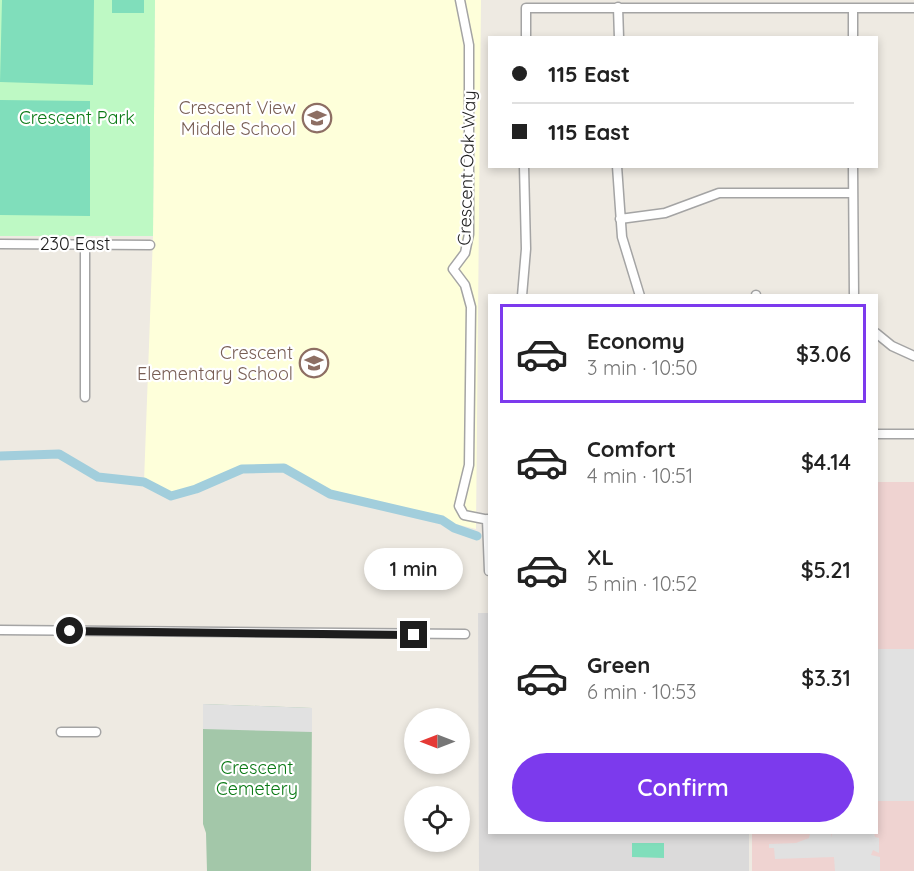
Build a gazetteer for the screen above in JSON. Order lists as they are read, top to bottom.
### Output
{
  "streets": {
    "street": ["Crescent Oak Way", "230 East"]
  },
  "parks": ["Crescent Park", "Crescent Cemetery"],
  "places": {
    "school or university": ["Crescent View Middle School", "Crescent Elementary School"]
  },
  "north": "left",
  "page": {
    "banner": ["115 East", "115 East"],
    "list": [
      {
        "name": "Economy",
        "note": "3 min · 10:50",
        "value": "$3.06"
      },
      {
        "name": "Comfort",
        "note": "4 min · 10:51",
        "value": "$4.14"
      },
      {
        "name": "XL",
        "note": "5 min · 10:52",
        "value": "$5.21"
      },
      {
        "name": "Green",
        "note": "6 min · 10:53",
        "value": "$3.31"
      }
    ],
    "bubble": "1 min",
    "buttons": "Confirm"
  }
}
